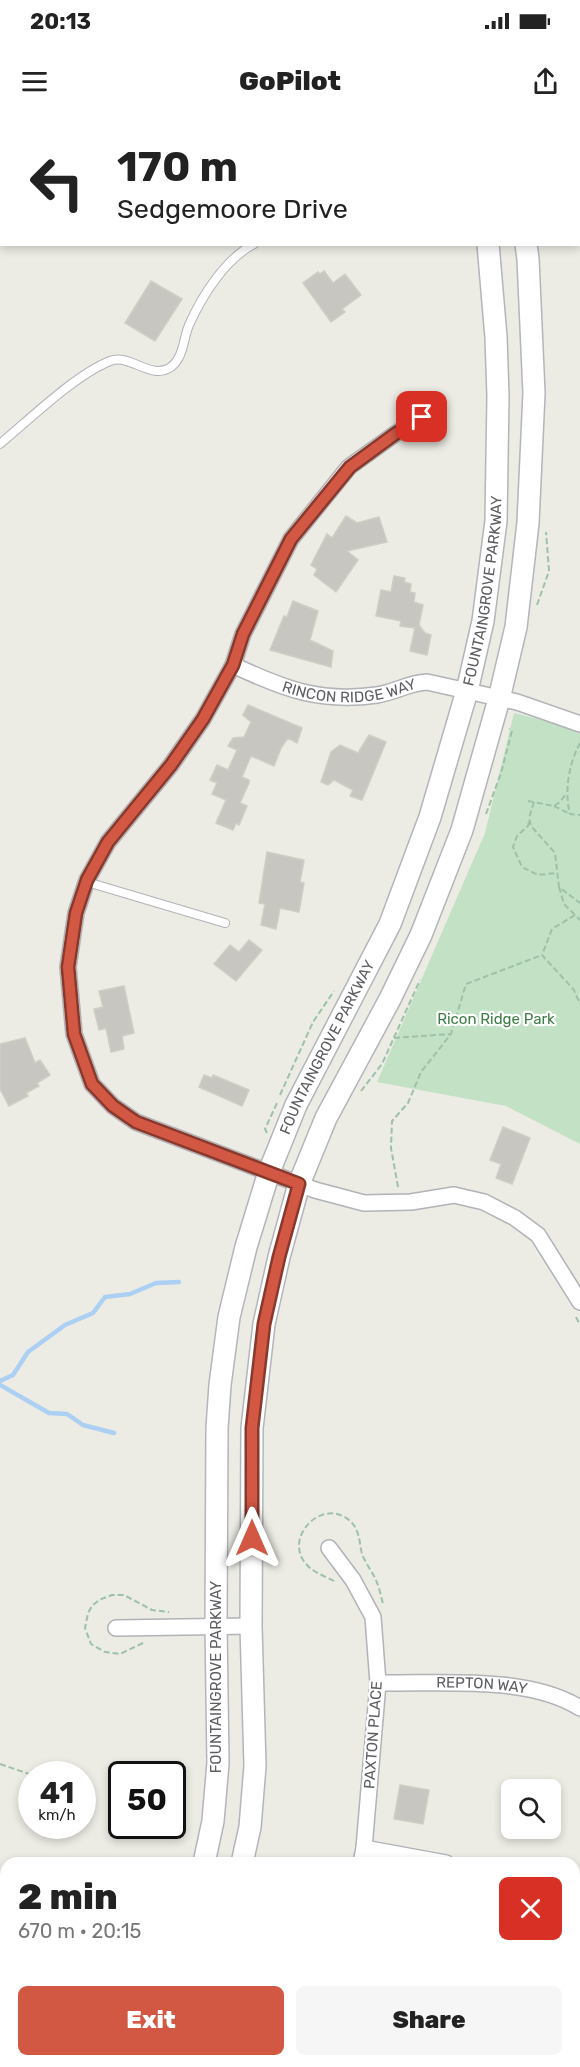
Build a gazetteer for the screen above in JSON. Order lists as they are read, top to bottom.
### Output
{
  "streets": {
    "main road": ["FOUNTAINGROVE PARKWAY"],
    "street": ["RINCON RIDGE WAY", "REPTON WAY", "PAXTON PLACE"]
  },
  "crossings": [
    ["FOUNTAINGROVE PARKWAY", "RINCON RIDGE WAY"],
    ["REPTON WAY", "PAXTON PLACE"]
  ],
  "parks": ["Ricon Ridge Park"],
  "page": {
    "status": "20:13",
    "header": "GoPilot",
    "turn": ["170 m", "Sedgemoore Drive"],
    "speed": "41 km/h",
    "limit": "50",
    "heading": ["2 min", "670 m · 20:15"],
    "buttons": ["Exit", "Share"]
  }
}
